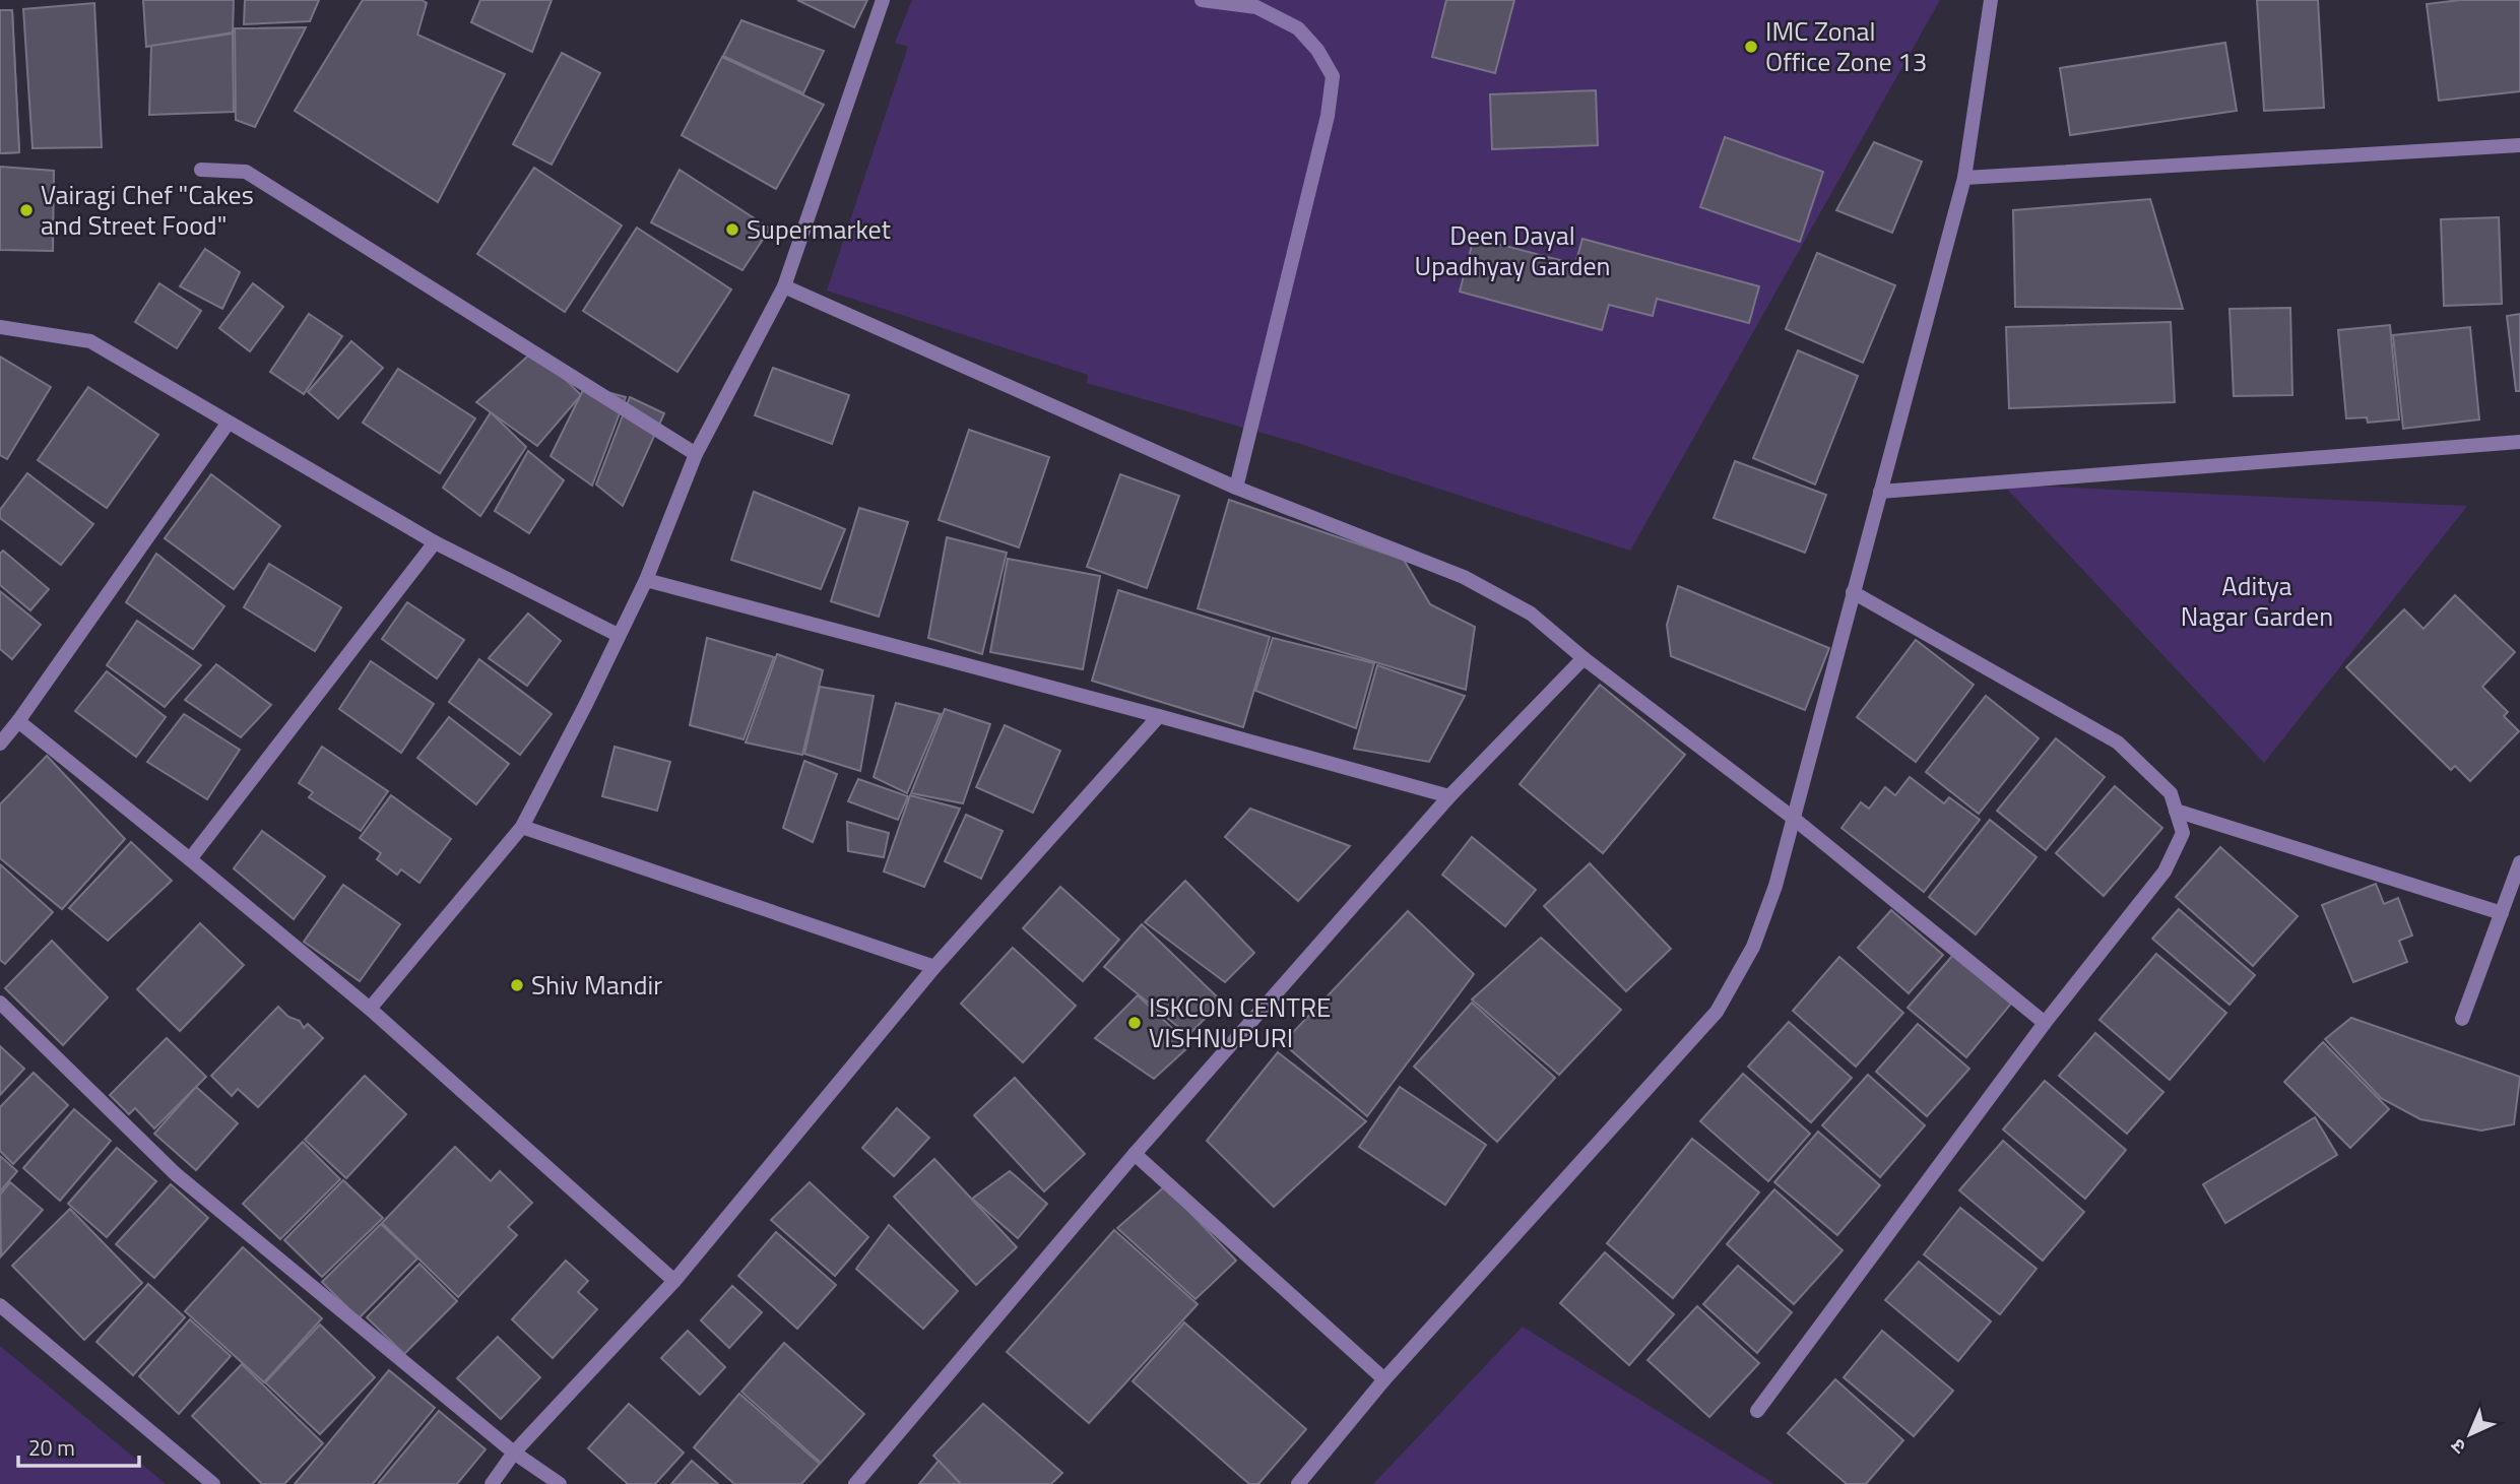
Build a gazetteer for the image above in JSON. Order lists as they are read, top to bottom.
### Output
{
  "parks": ["Deen Dayal Upadhyay Garden", "Aditya Nagar Garden"],
  "places": [
    "IMC Zonal Office Zone 13",
    "Vairagi Chef \"Cakes and Street Food\"",
    "Supermarket",
    "Shiv Mandir",
    "ISKCON CENTRE VISHNUPURI"
  ],
  "scale_bar": "20 m",
  "north": "bottom left"
}
